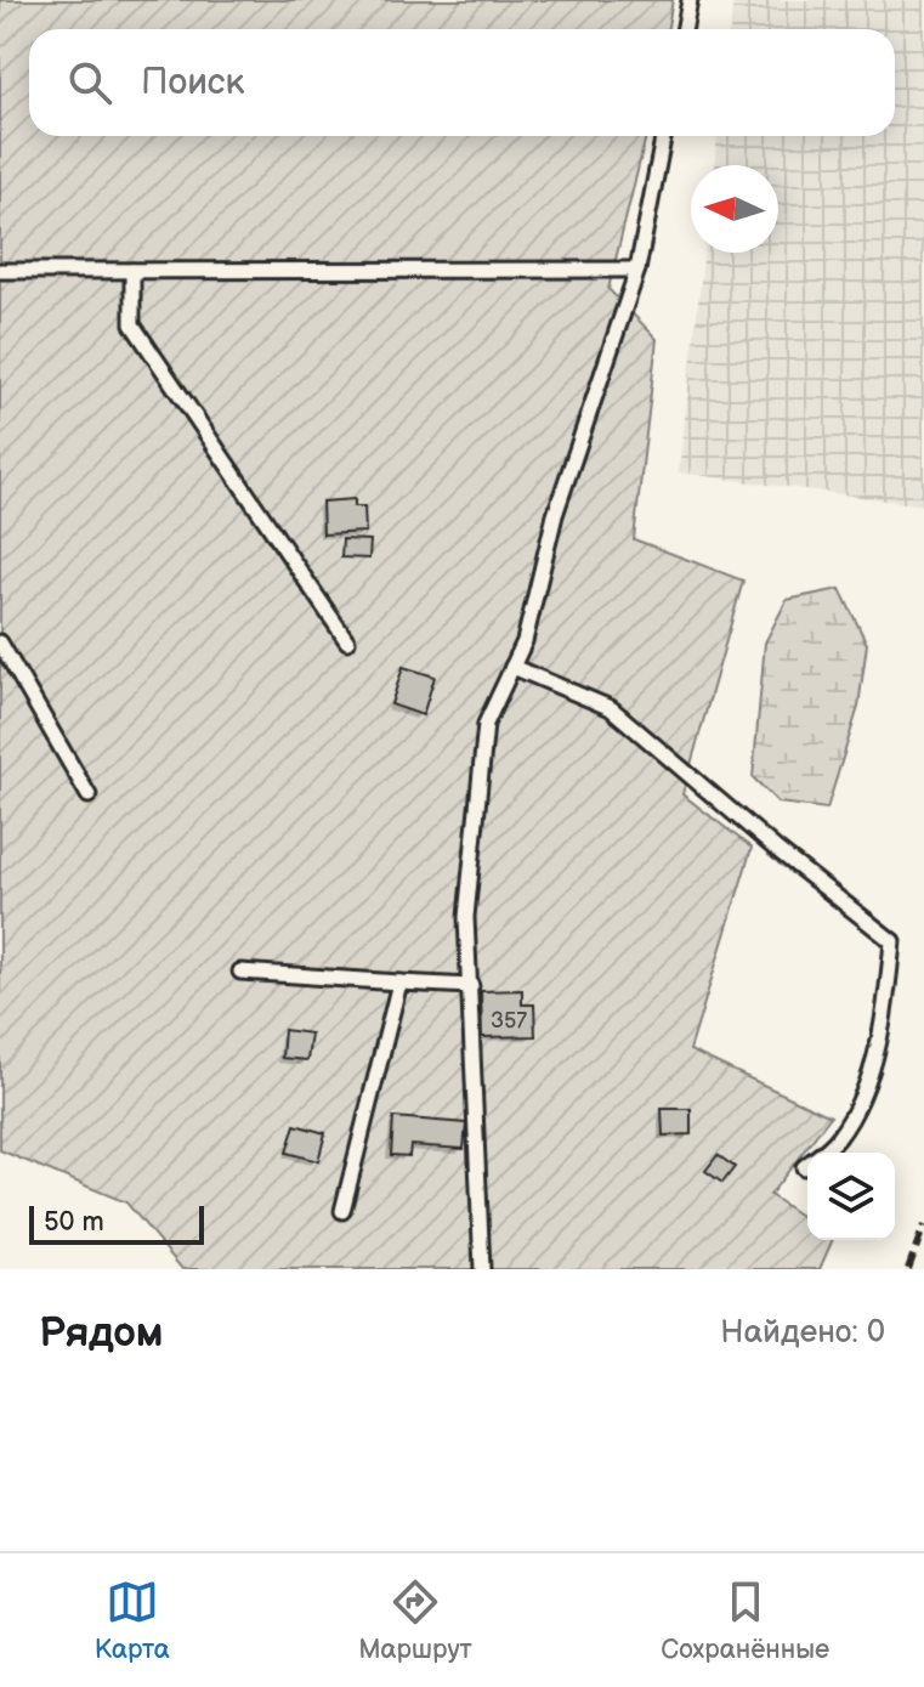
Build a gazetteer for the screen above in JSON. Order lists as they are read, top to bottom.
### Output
{
  "house_numbers": ["357"],
  "scale_bar": "50 m",
  "north": "left",
  "page": {
    "search": "Поиск",
    "scale": "50 m",
    "heading": ["Рядом", "Найдено: 0"],
    "nav": ["Карта", "Маршрут", "Сохранённые"]
  }
}
